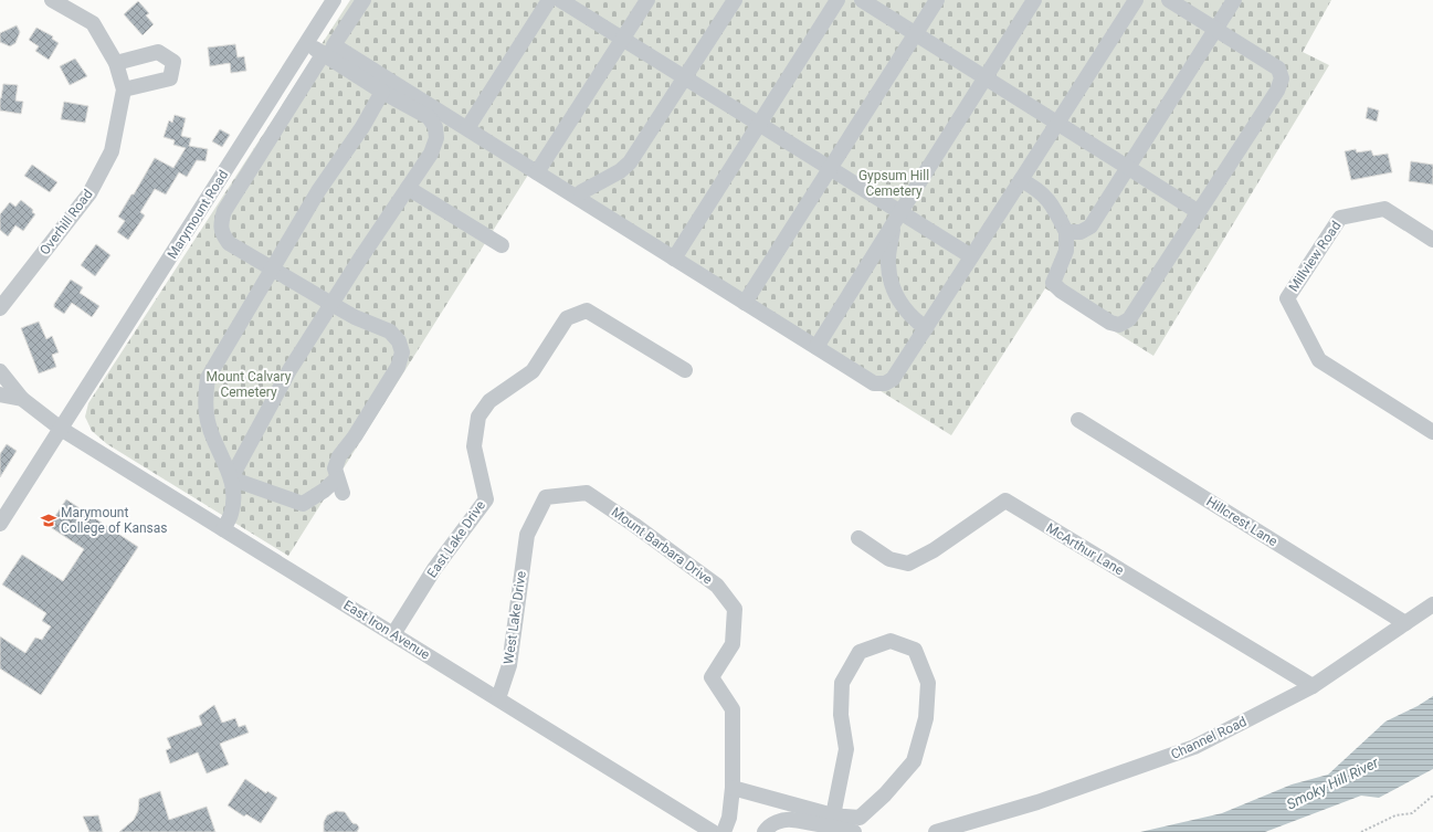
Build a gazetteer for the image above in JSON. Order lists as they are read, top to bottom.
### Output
{
  "streets": {
    "street": [
      "Marymount Road",
      "Overhill Road",
      "Millview Road",
      "Hillcrest Lane",
      "East Lake Drive",
      "Mount Barbara Drive",
      "McArthur Lane",
      "West Lake Drive",
      "East Iron Avenue",
      "Channel Road"
    ]
  },
  "crossings": [
    ["Marymount Road", "East Iron Avenue"],
    ["Hillcrest Lane", "Channel Road"],
    ["East Lake Drive", "East Iron Avenue"],
    ["Mount Barbara Drive", "West Lake Drive"],
    ["McArthur Lane", "Channel Road"],
    ["West Lake Drive", "East Iron Avenue"]
  ],
  "water": ["Smoky Hill River"],
  "parks": ["Gypsum Hill Cemetery", "Mount Calvary Cemetery"],
  "places": {
    "school or university": ["Marymount College of Kansas"]
  }
}
